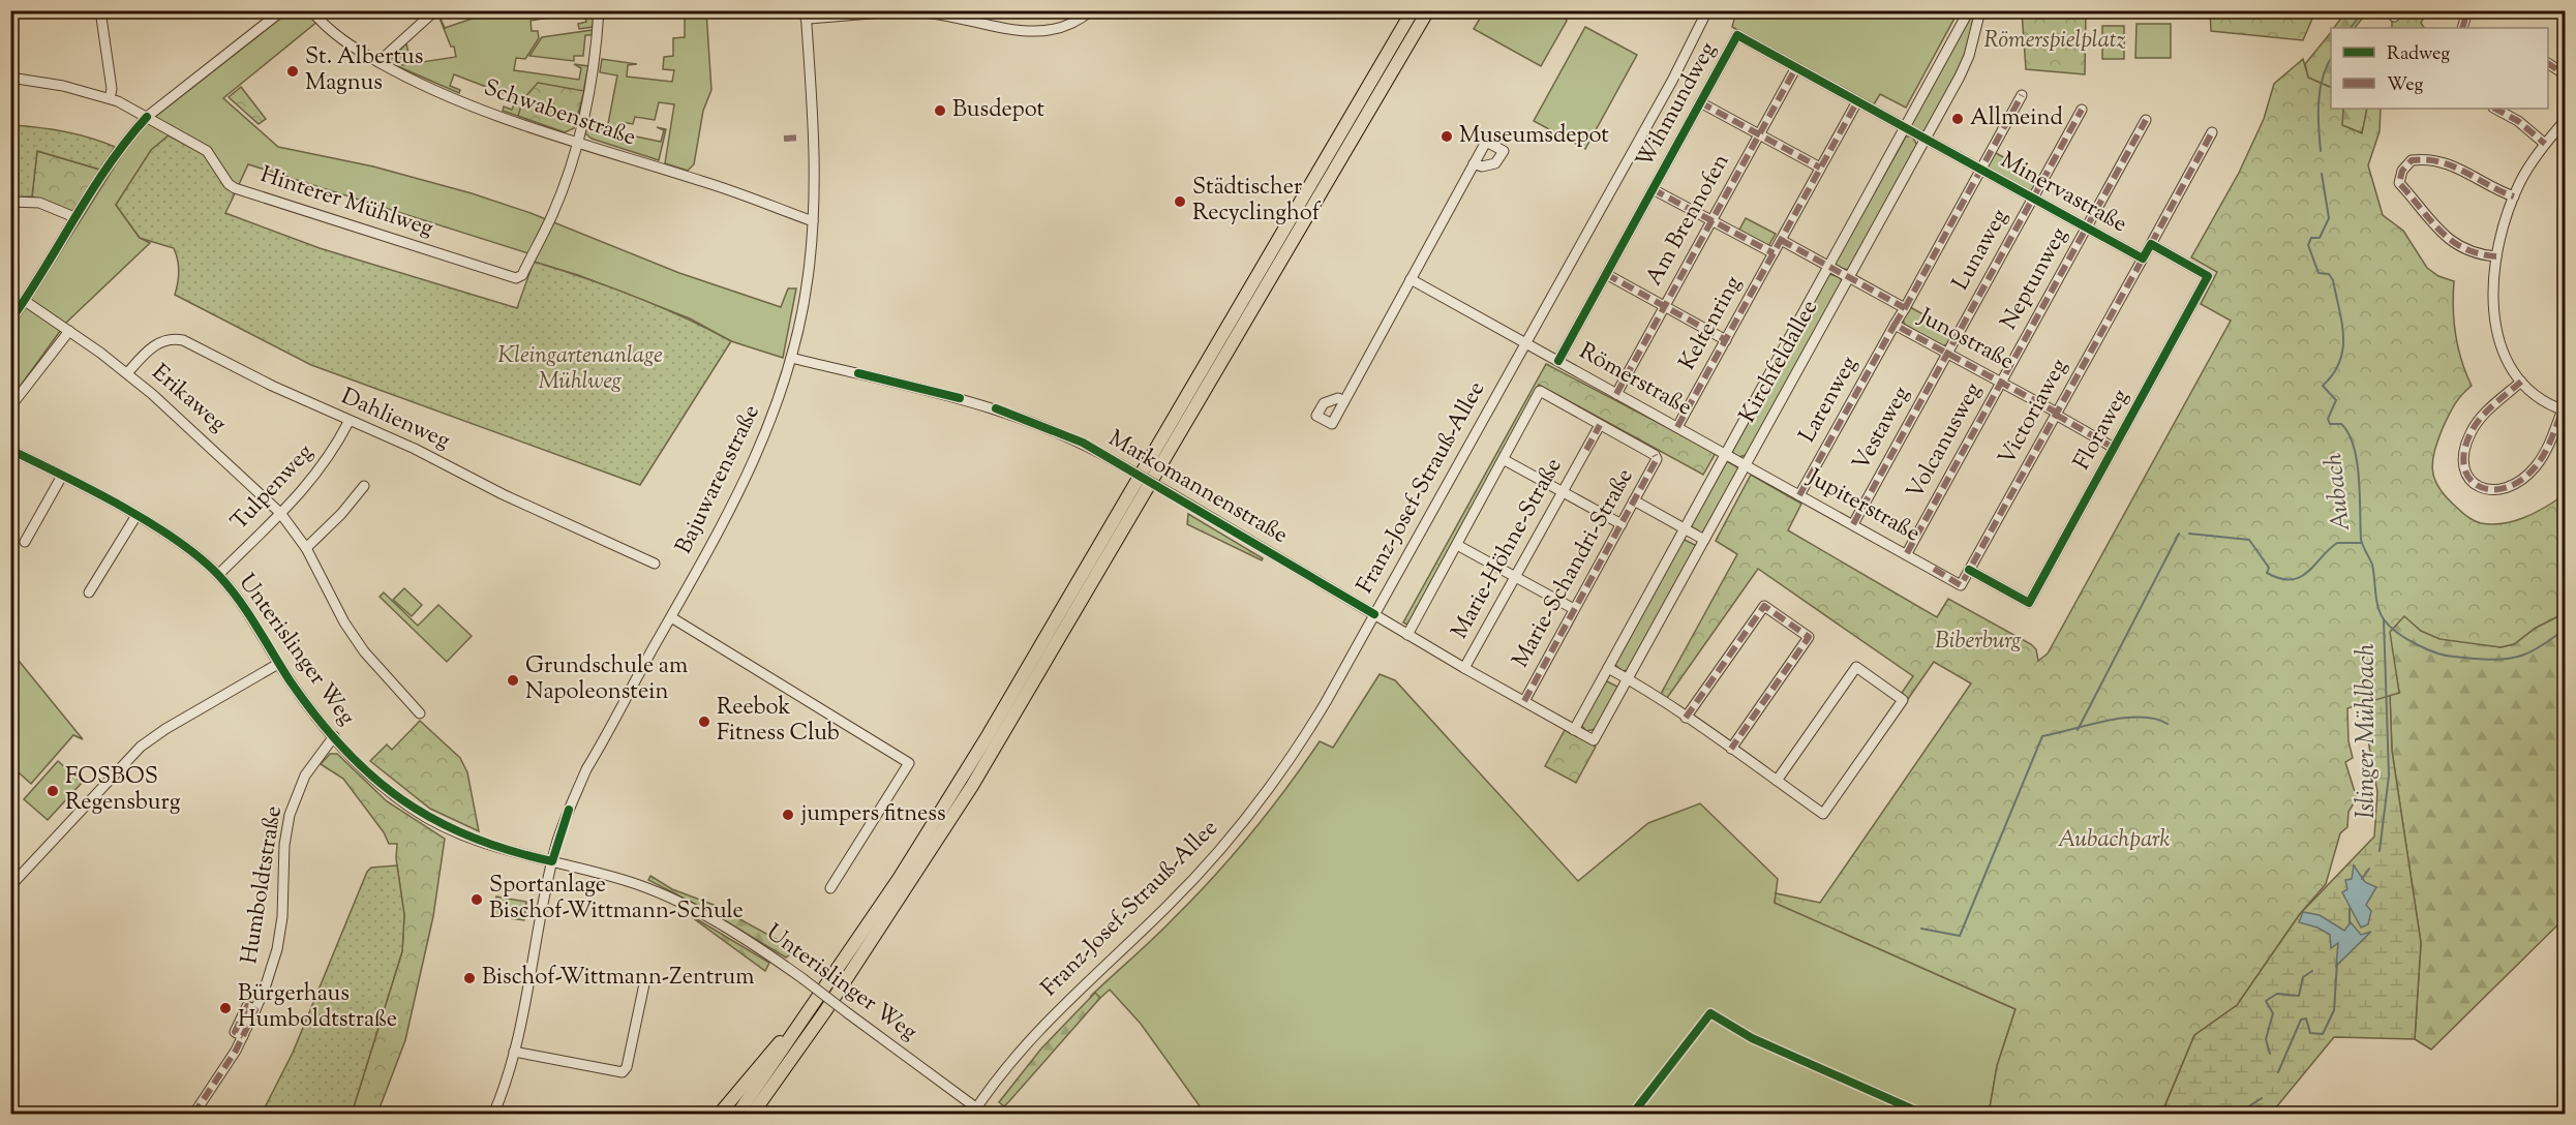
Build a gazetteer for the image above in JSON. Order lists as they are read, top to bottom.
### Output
{
  "streets": {
    "street": [
      "Wihmundweg",
      "Schwabenstraße",
      "Minervastraße",
      "Hinterer Mühlweg",
      "Am Brennofen",
      "Lunaweg",
      "Neptunweg",
      "Keltenring",
      "Junostraße",
      "Kirchfeldallee",
      "Römerstraße",
      "Erikaweg",
      "Larenweg",
      "Victoriaweg",
      "Dahlienweg",
      "Vestaweg",
      "Floraweg",
      "Volcanusweg",
      "Bajuwarenstraße",
      "Tulpenweg",
      "Markomannenstraße",
      "Franz-Josef-Strauß-Allee",
      "Jupiterstraße",
      "Marie-Höhne-Straße",
      "Marie-Schandri-Straße",
      "Unterislinger Weg",
      "Humboldtstraße"
    ]
  },
  "crossings": [
    ["Wihmundweg", "Am Brennofen"],
    ["Wihmundweg", "Keltenring"],
    ["Wihmundweg", "Kirchfeldallee"],
    ["Wihmundweg", "Römerstraße"],
    ["Schwabenstraße", "Hinterer Mühlweg"],
    ["Schwabenstraße", "Bajuwarenstraße"],
    ["Minervastraße", "Lunaweg"],
    ["Minervastraße", "Neptunweg"],
    ["Minervastraße", "Kirchfeldallee"],
    ["Minervastraße", "Victoriaweg"],
    ["Minervastraße", "Floraweg"],
    ["Am Brennofen", "Römerstraße"],
    ["Lunaweg", "Junostraße"],
    ["Lunaweg", "Vestaweg"],
    ["Neptunweg", "Junostraße"],
    ["Neptunweg", "Volcanusweg"],
    ["Keltenring", "Römerstraße"],
    ["Junostraße", "Kirchfeldallee"],
    ["Junostraße", "Larenweg"],
    ["Junostraße", "Victoriaweg"],
    ["Junostraße", "Vestaweg"],
    ["Junostraße", "Floraweg"],
    ["Junostraße", "Volcanusweg"],
    ["Kirchfeldallee", "Römerstraße"],
    ["Kirchfeldallee", "Markomannenstraße"],
    ["Kirchfeldallee", "Jupiterstraße"],
    ["Römerstraße", "Franz-Josef-Strauß-Allee"],
    ["Erikaweg", "Dahlienweg"],
    ["Erikaweg", "Tulpenweg"],
    ["Larenweg", "Jupiterstraße"],
    ["Victoriaweg", "Floraweg"],
    ["Victoriaweg", "Jupiterstraße"],
    ["Dahlienweg", "Tulpenweg"],
    ["Vestaweg", "Jupiterstraße"],
    ["Volcanusweg", "Jupiterstraße"],
    ["Bajuwarenstraße", "Markomannenstraße"],
    ["Bajuwarenstraße", "Unterislinger Weg"],
    ["Tulpenweg", "Unterislinger Weg"],
    ["Markomannenstraße", "Franz-Josef-Strauß-Allee"],
    ["Markomannenstraße", "Marie-Höhne-Straße"],
    ["Markomannenstraße", "Marie-Schandri-Straße"],
    ["Franz-Josef-Strauß-Allee", "Unterislinger Weg"],
    ["Marie-Höhne-Straße", "Marie-Schandri-Straße"],
    ["Unterislinger Weg", "Humboldtstraße"]
  ],
  "water": ["Aubach", "Islinger Mühlbach"],
  "parks": [
    "Römerspielplatz",
    "Kleingartenanlage Mühlweg",
    "Biberburg",
    "Aubachpark"
  ],
  "places": [
    "St. Albertus Magnus",
    "Busdepot",
    "Allmeind",
    "Museumsdepot",
    "Städtischer Recyclinghof",
    "Grundschule am Napoleonstein",
    "Reebok Fitness Club",
    "FOSBOS Regensburg",
    "jumpers fitness",
    "Sportanlage Bischof-Wittmann-Schule",
    "Bischof-Wittmann-Zentrum",
    "Bürgerhaus Humboldtstraße"
  ],
  "legend": ["Radweg", "Weg"]
}
